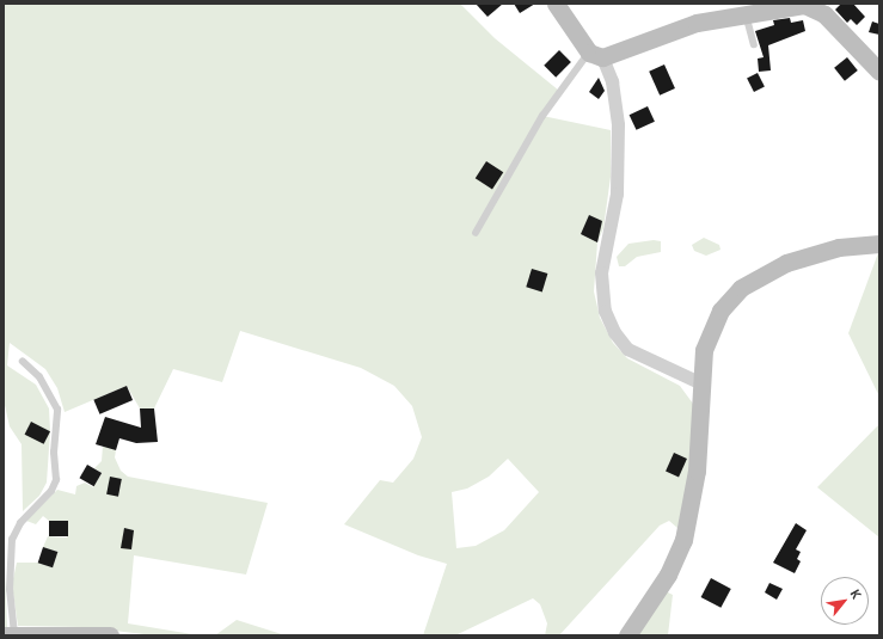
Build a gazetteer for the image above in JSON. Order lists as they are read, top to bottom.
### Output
{
  "north": "top right"
}
